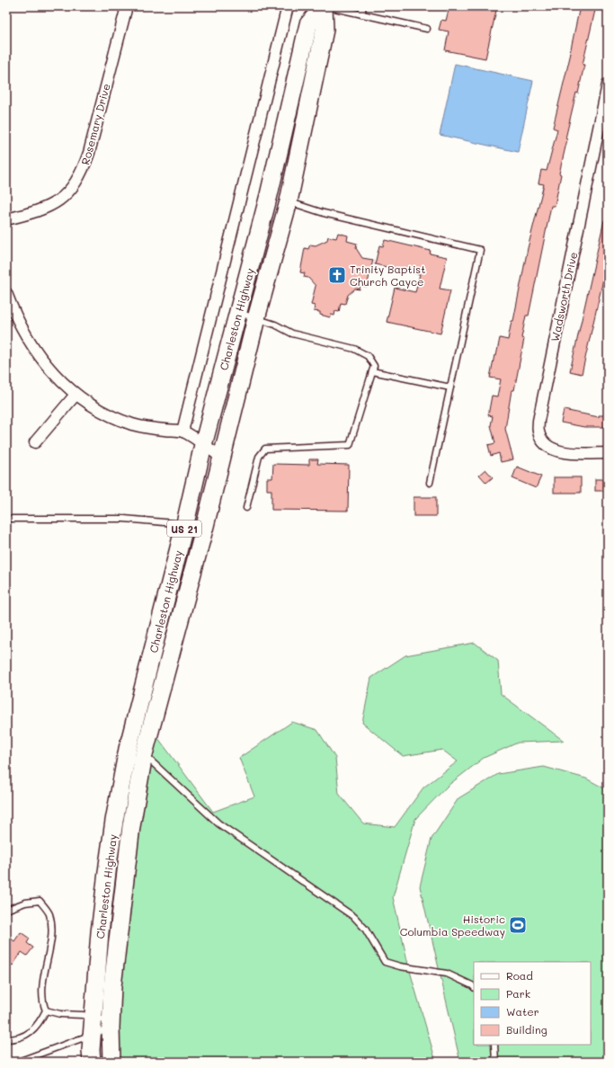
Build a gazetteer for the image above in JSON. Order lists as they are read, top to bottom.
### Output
{
  "streets": {
    "main road": ["Charleston Highway", "US 21"],
    "street": ["Rosemary Drive", "Wadsworth Drive"]
  },
  "places": {
    "church": ["Trinity Baptist Church Cayce"],
    "sports": ["Historic Columbia Speedway"]
  },
  "legend": [
    "Road",
    "Park",
    "Water",
    "Building"
  ]
}
